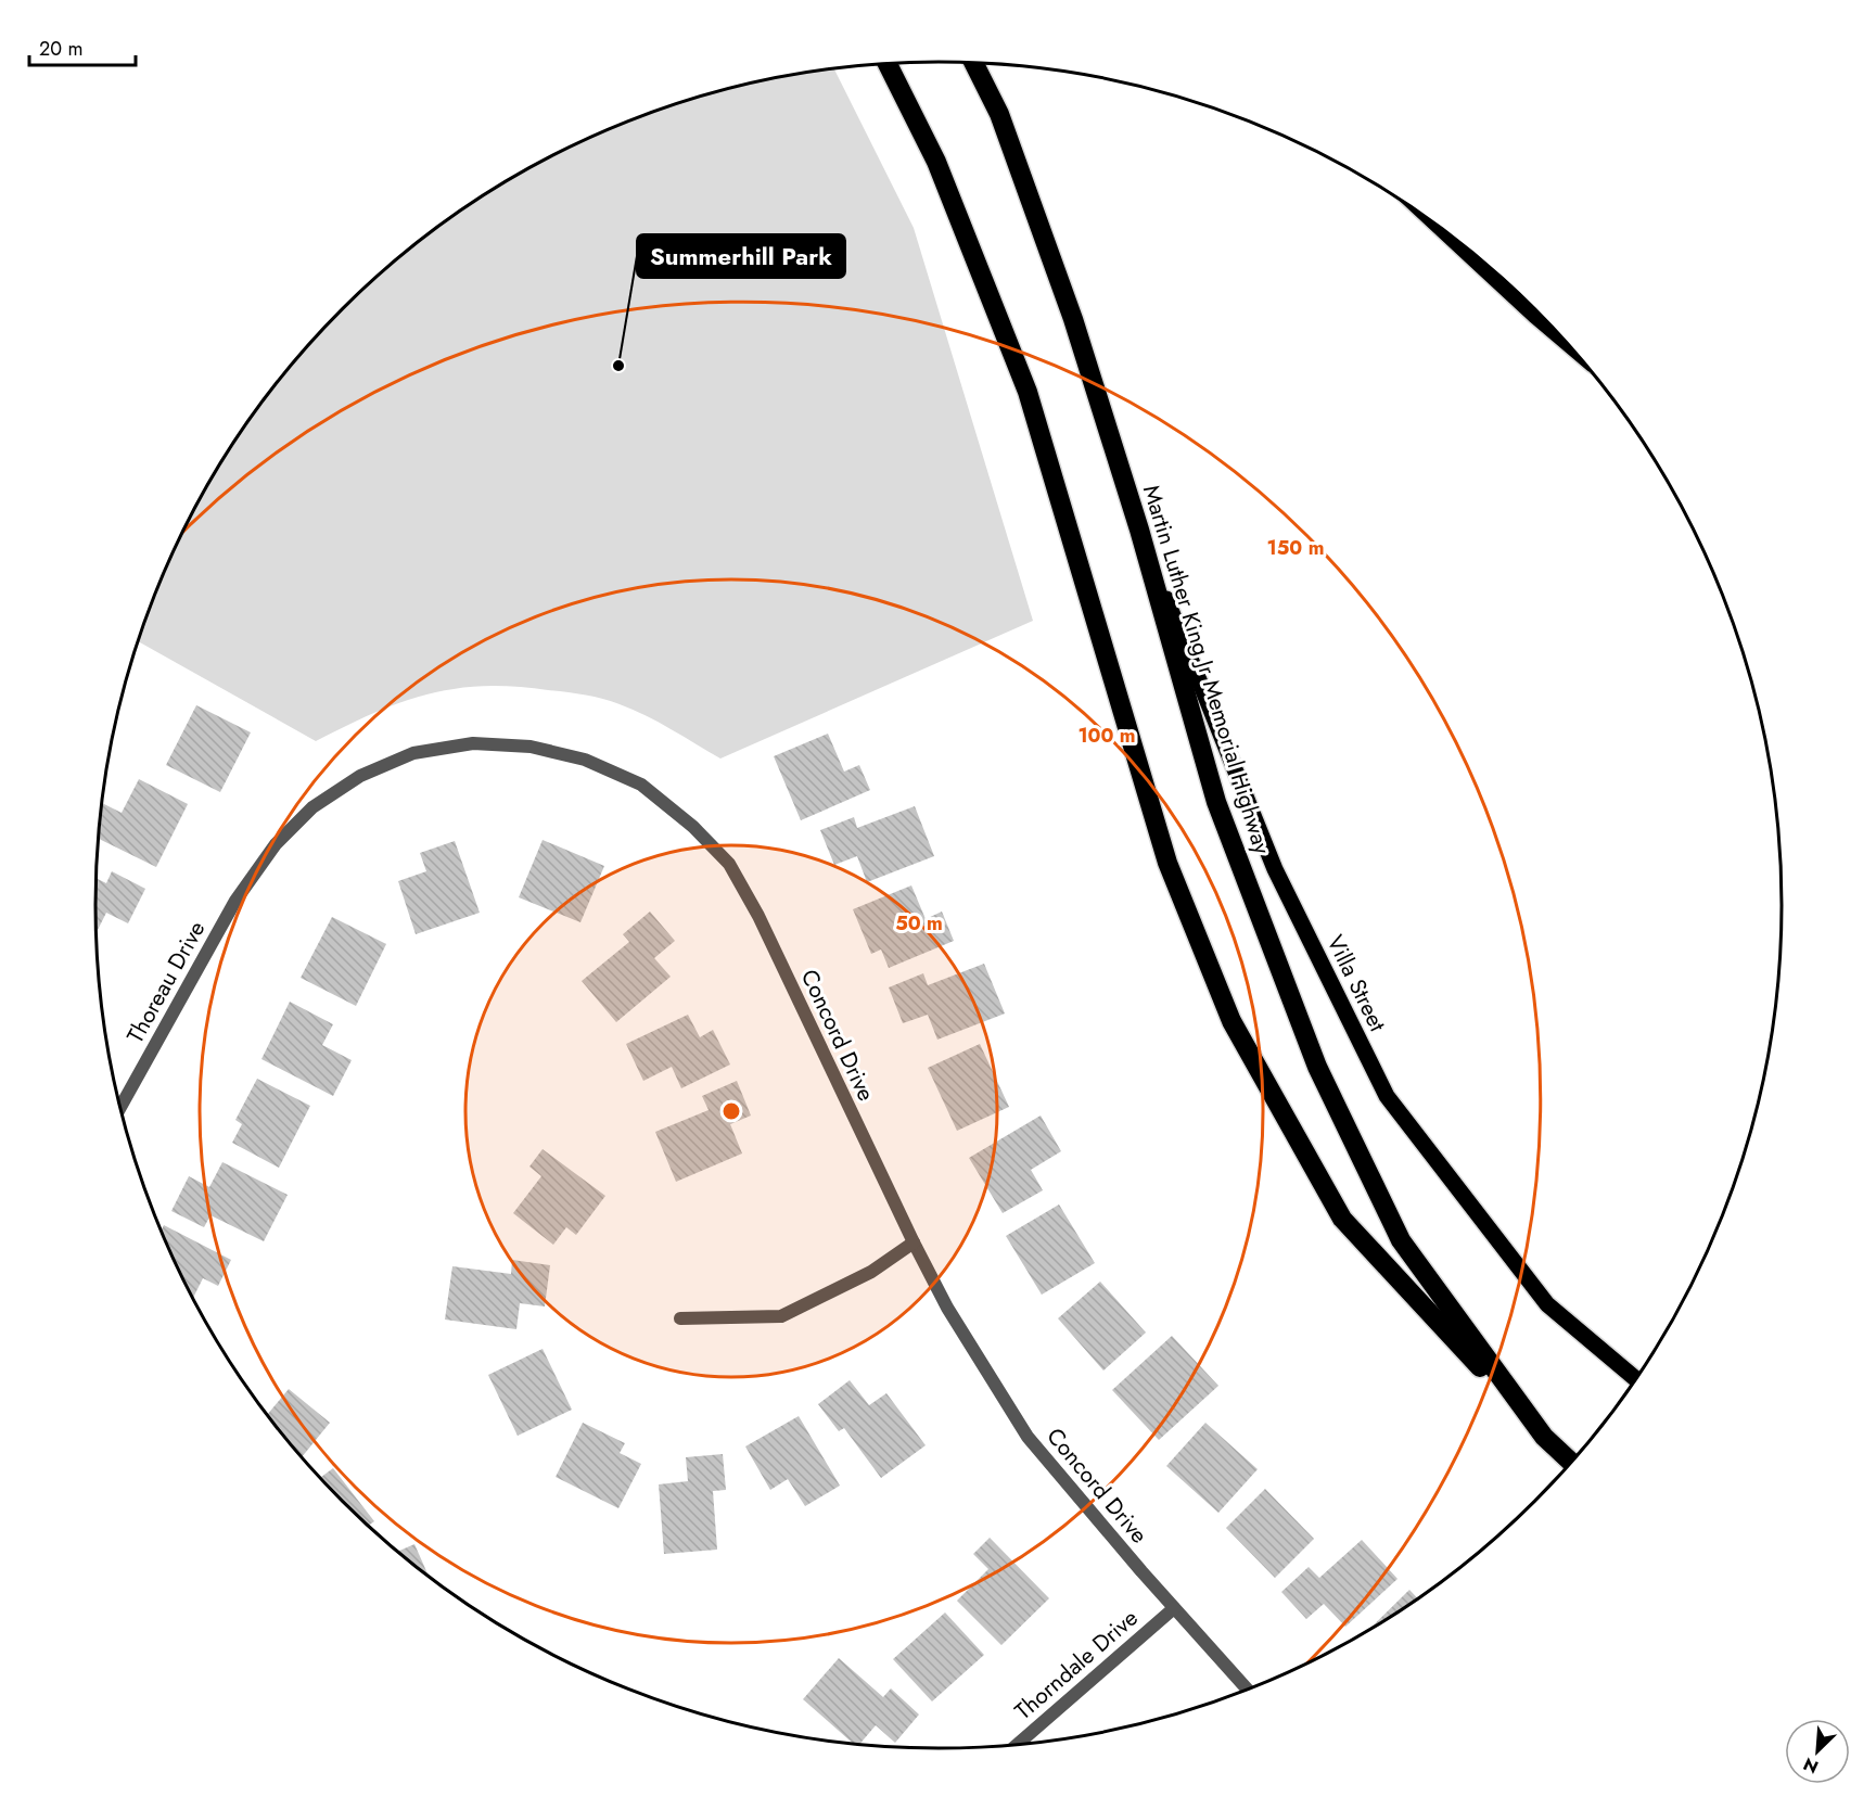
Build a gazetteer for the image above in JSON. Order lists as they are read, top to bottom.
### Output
{
  "streets": {
    "highway": ["Martin Luther King Jr Memorial Highway"],
    "main road": ["Villa Street"],
    "street": ["Thoreau Drive", "Concord Drive", "Thorndale Drive"]
  },
  "crossings": [
    ["Martin Luther King Jr Memorial Highway", "Villa Street"],
    ["Thoreau Drive", "Concord Drive"],
    ["Concord Drive", "Thorndale Drive"]
  ],
  "places": ["Summerhill Park"],
  "scale_bar": "20 m",
  "north": "bottom left",
  "rings": ["150 m", "100 m", "50 m"]
}
